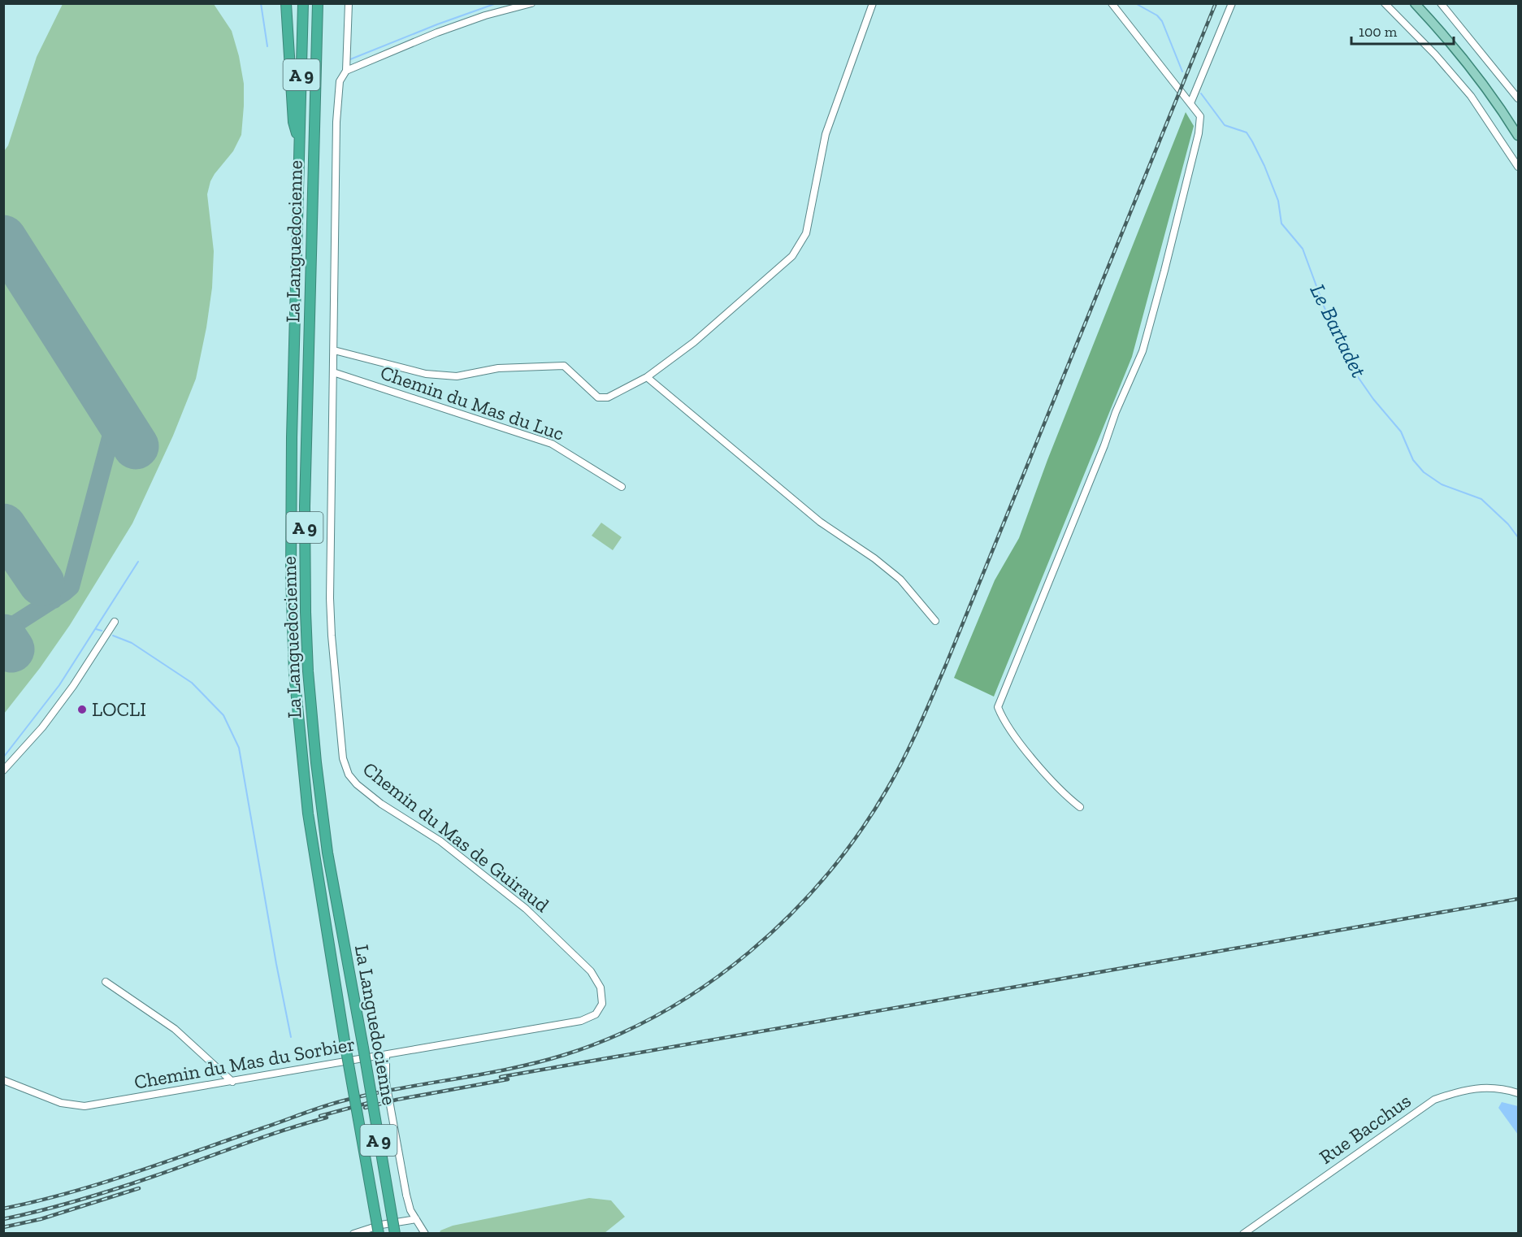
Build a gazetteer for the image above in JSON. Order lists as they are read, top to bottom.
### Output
{
  "streets": {
    "highway": ["A 9", "La Languedocienne"],
    "street": [
      "Chemin du Mas du Luc",
      "Chemin du Mas de Guiraud",
      "Chemin du Mas du Sorbier",
      "Rue Bacchus"
    ]
  },
  "crossings": [
    ["Chemin du Mas du Luc", "Chemin du Mas de Guiraud"],
    ["Chemin du Mas de Guiraud", "Chemin du Mas du Sorbier"]
  ],
  "water": ["Le Bartadet"],
  "places": ["LOCLI"],
  "scale_bar": "100 m"
}
